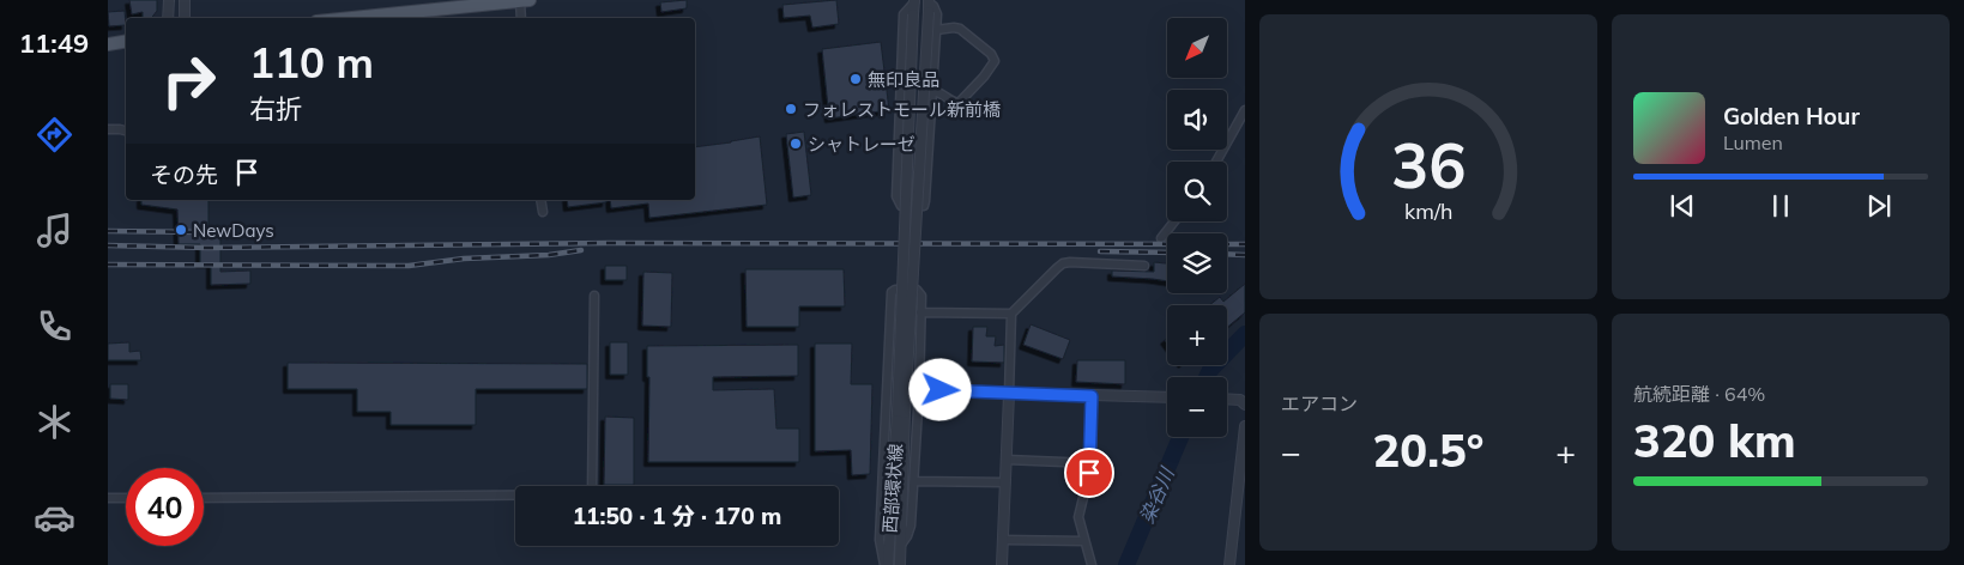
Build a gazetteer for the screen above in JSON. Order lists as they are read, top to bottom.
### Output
{
  "streets": {
    "street": ["西部環状線"]
  },
  "water": ["染谷川"],
  "places": [
    "無印良品",
    "フォレストモール新前橋",
    "シャトレーゼ",
    "NewDays"
  ],
  "north": "bottom left",
  "page": {
    "tabs": "11:49",
    "map_buttons": ["+", "−"],
    "turn": ["110 m", "右折"],
    "song": ["Golden Hour", "Lumen"],
    "then": "その先",
    "tile": [
      "エアコン",
      ["航続距離 · 64%", "320 km"]
    ],
    "heat": ["−", "20.5°", "+"],
    "limit": "40",
    "trip": "11:50 · 1 分 · 170 m",
    "gauge": ["36", "km/h"]
  }
}
